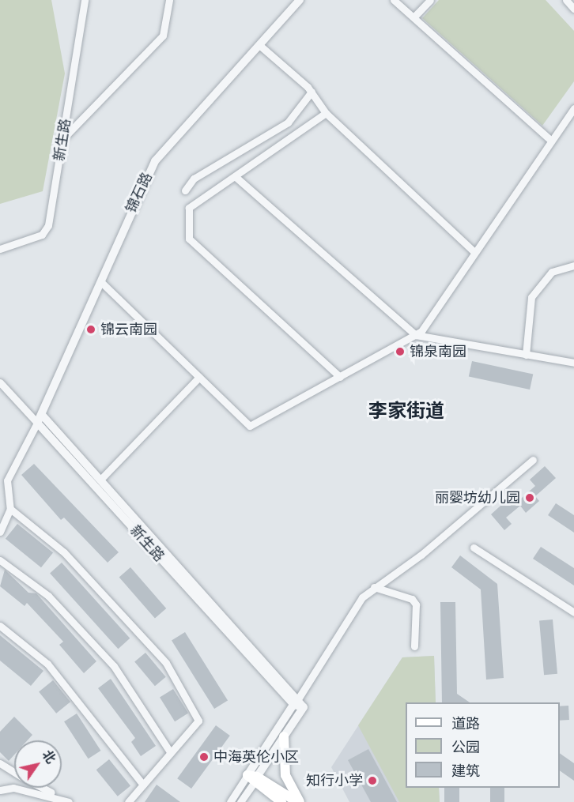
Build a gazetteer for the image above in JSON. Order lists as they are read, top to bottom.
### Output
{
  "streets": {
    "street": ["新生路", "锦石路"]
  },
  "crossings": [
    ["新生路", "锦石路"]
  ],
  "districts": ["李家街道"],
  "places": [
    "锦云南园",
    "锦泉南园",
    "丽婴坊幼儿园",
    "中海英伦小区",
    "知行小学"
  ],
  "legend": ["道路", "公园", "建筑"],
  "north": "top right"
}
